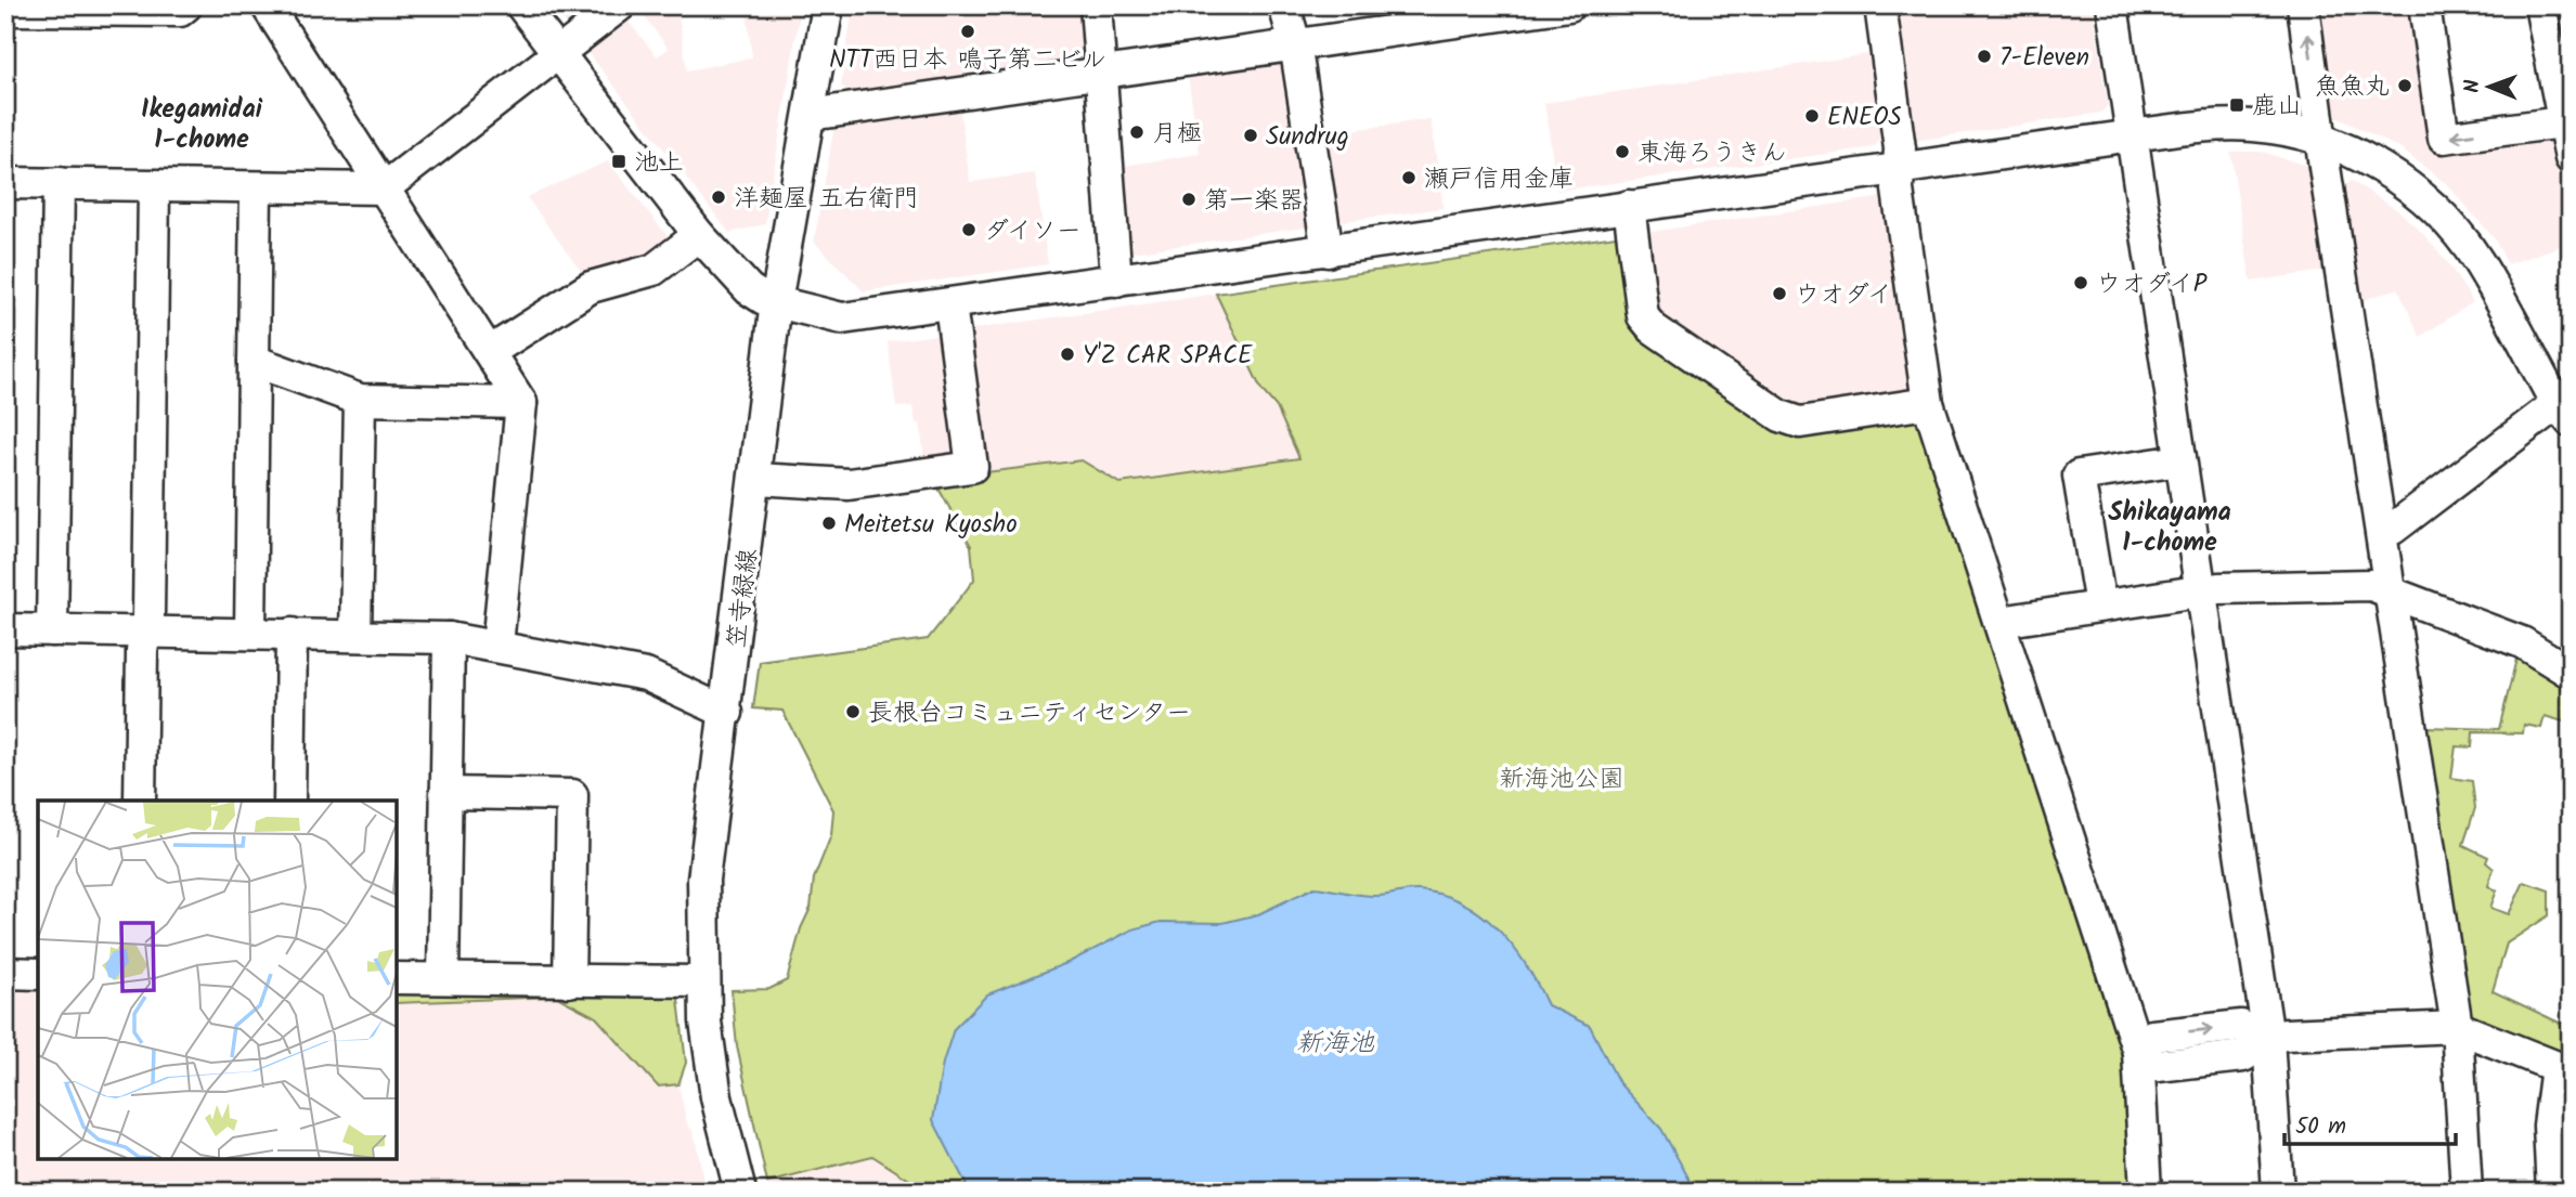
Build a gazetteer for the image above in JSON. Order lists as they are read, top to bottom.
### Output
{
  "streets": {
    "street": ["笠寺緑線"]
  },
  "districts": ["Ikegamidai 1-chome", "Shikayama 1-chome"],
  "water": ["新海池"],
  "parks": ["新海池公園"],
  "places": {
    "other": [
      "NTT西日本 鳴子第二ビル",
      "7-Eleven",
      "魚魚丸",
      "ENEOS",
      "月極",
      "Sundrug",
      "東海ろうきん",
      "瀬戸信用金庫",
      "洋麺屋 五右衛門",
      "第一楽器",
      "ダイソー",
      "ウオダイP",
      "ウオダイ",
      "Y'Z CAR SPACE",
      "Meitetsu Kyosho",
      "長根台コミュニティセンター"
    ],
    "transit": ["鹿山", "池上"]
  },
  "scale_bar": "50 m",
  "north": "left"
}
